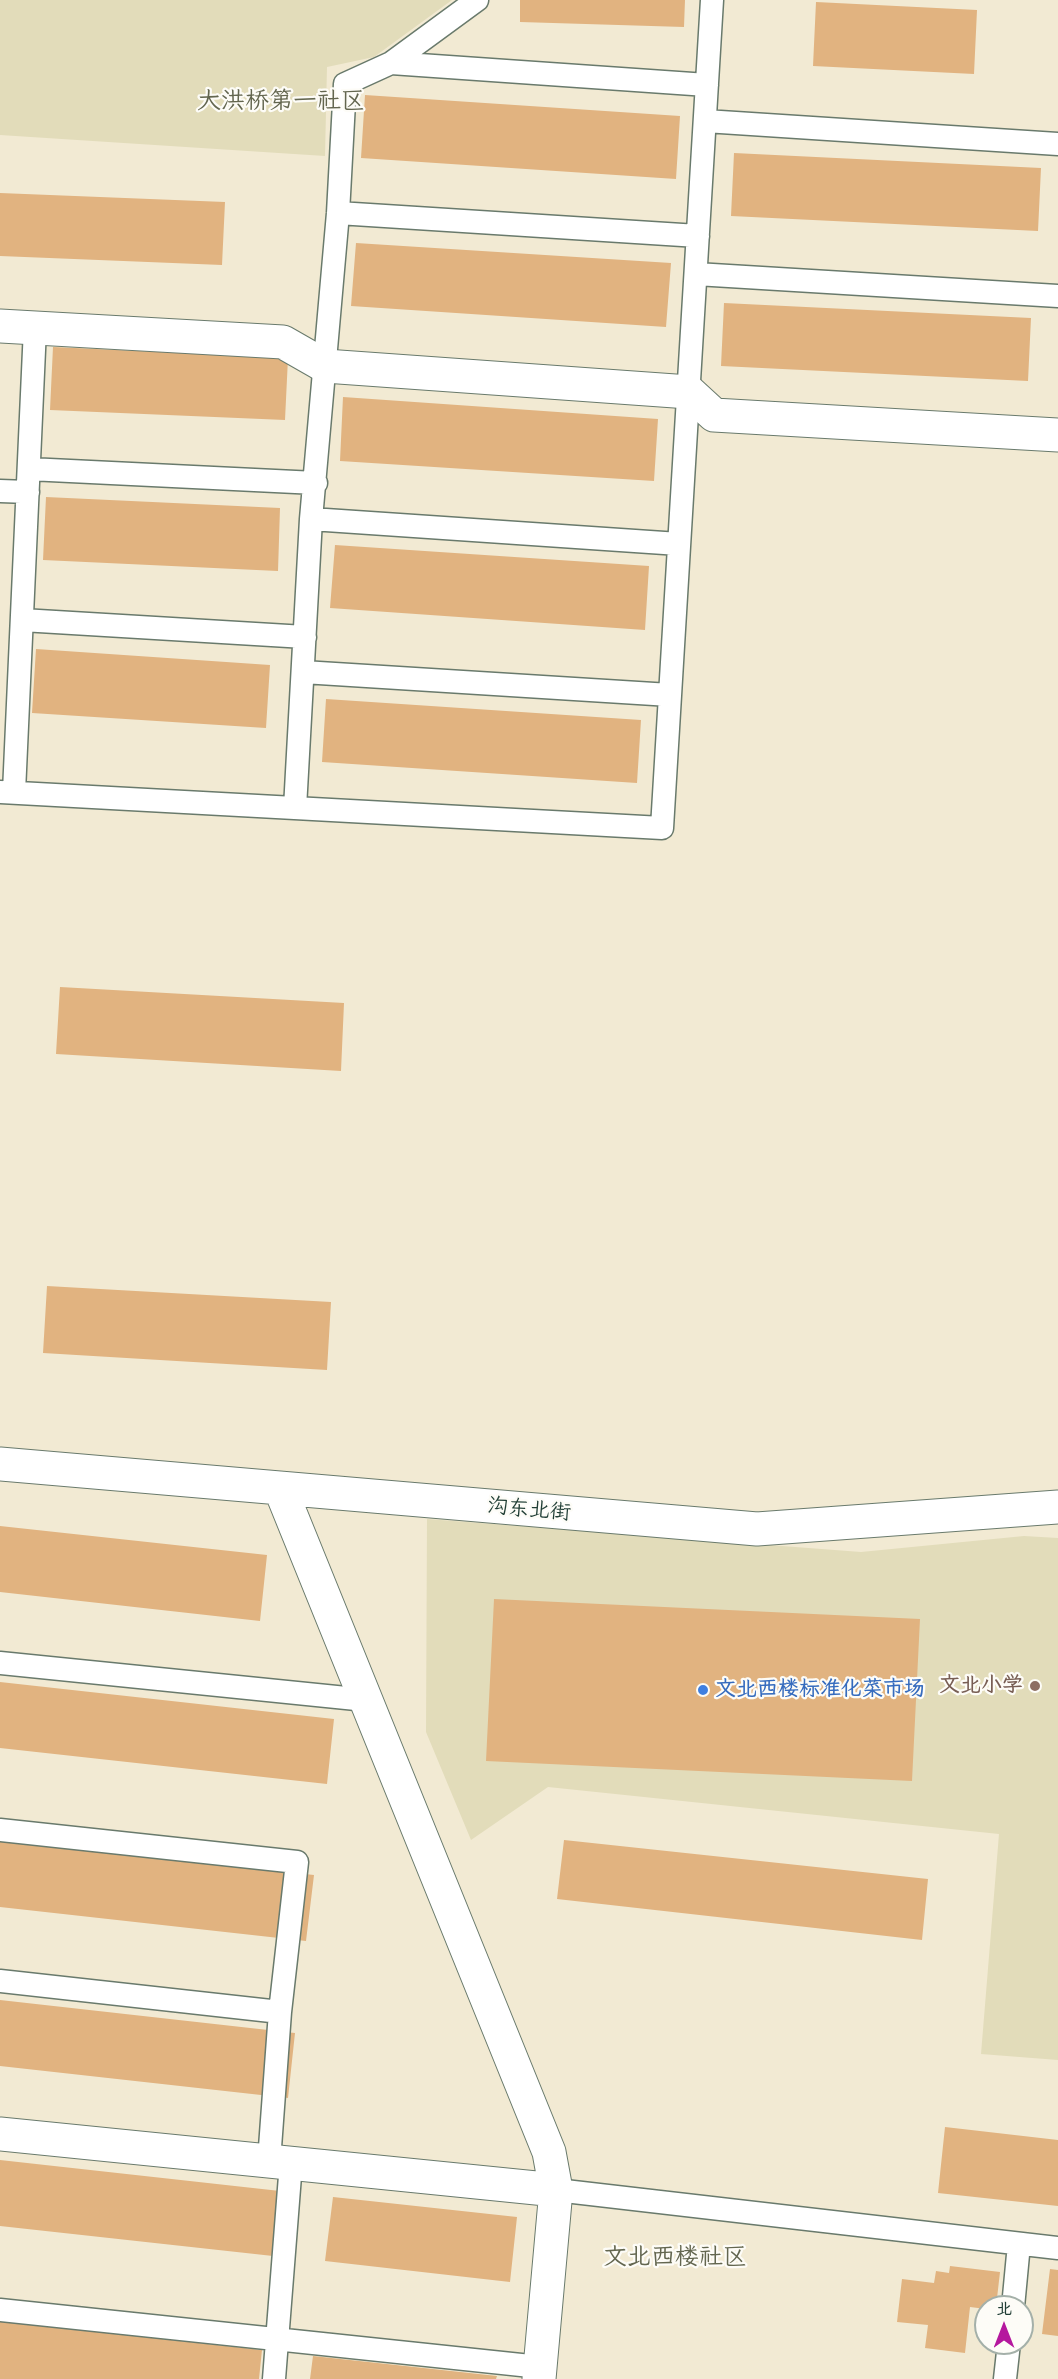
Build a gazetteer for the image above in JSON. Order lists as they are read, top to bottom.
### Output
{
  "streets": {
    "street": ["沟东北街"]
  },
  "districts": ["大洪桥第一社区", "文北西楼社区"],
  "places": ["文北小学", "文北西楼标准化菜市场"],
  "north": "top"
}
